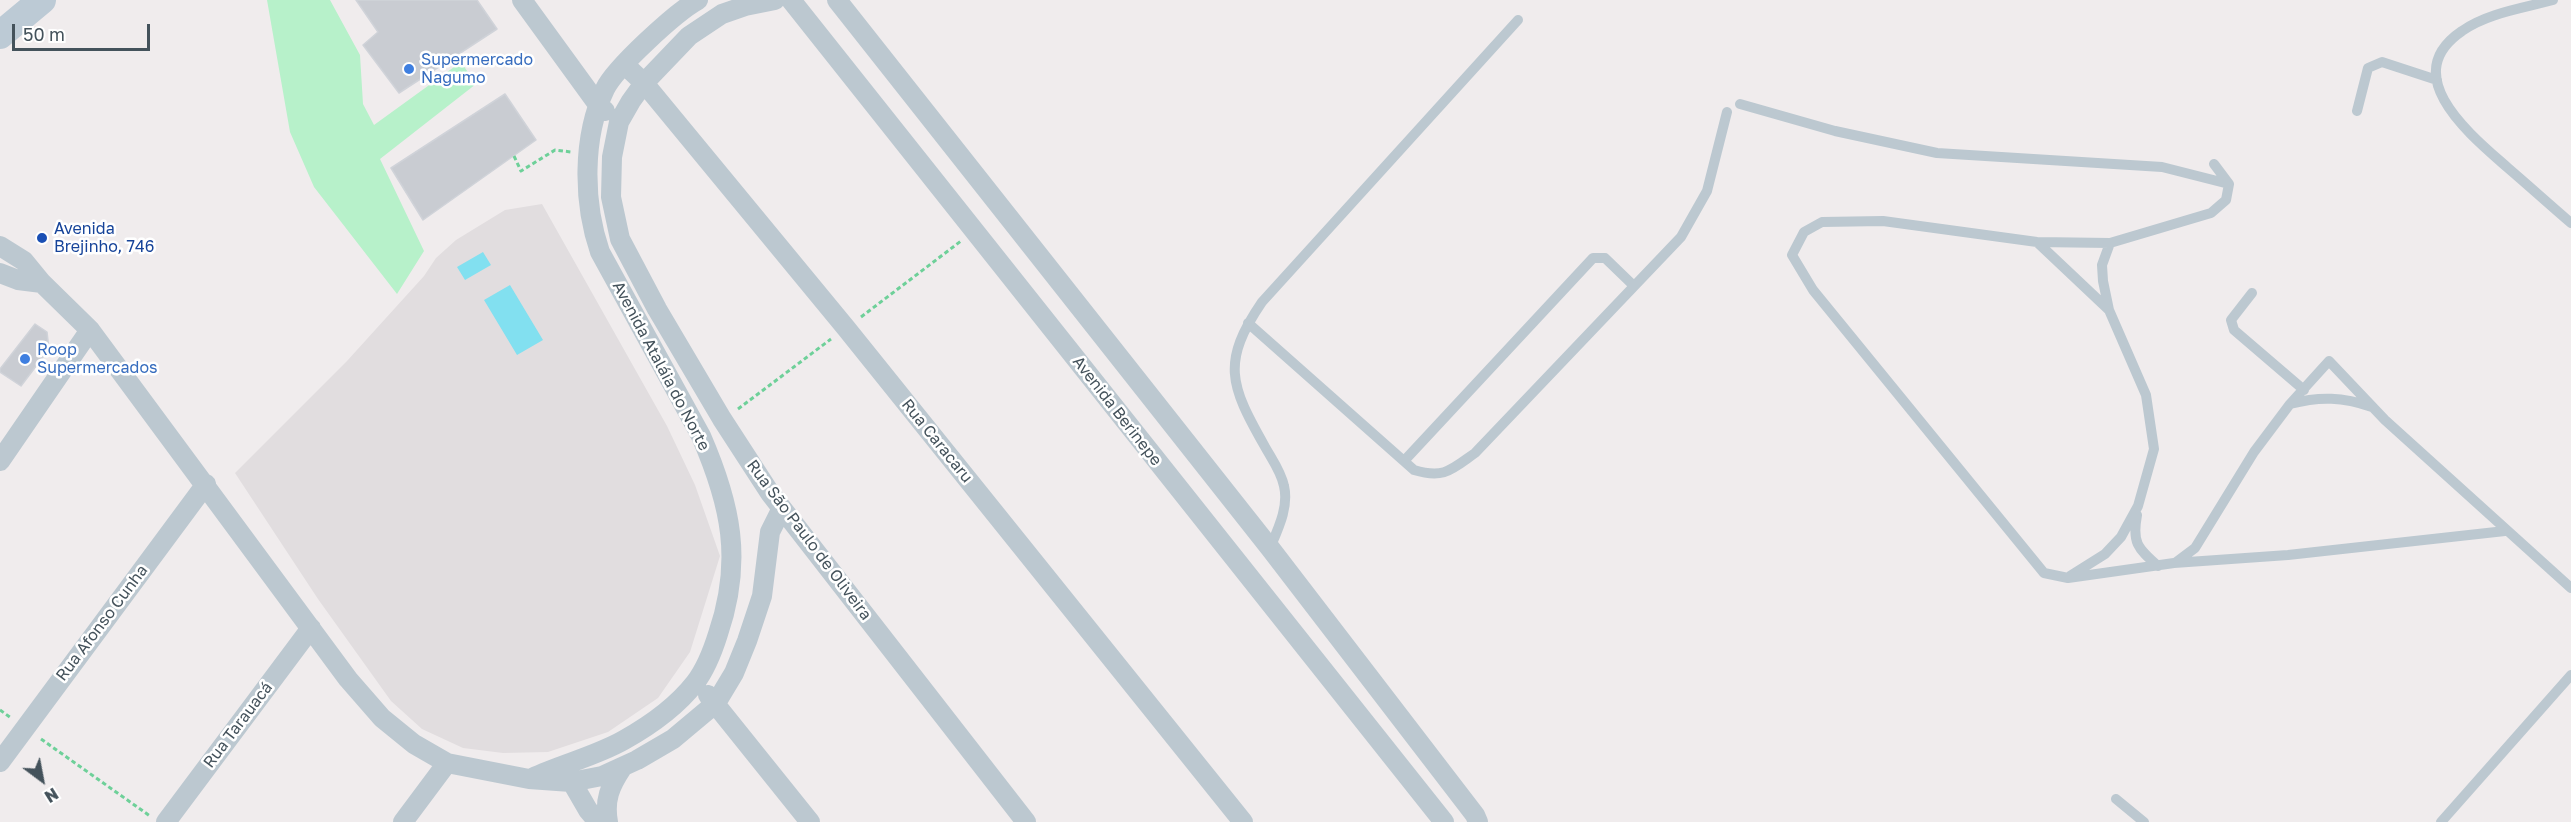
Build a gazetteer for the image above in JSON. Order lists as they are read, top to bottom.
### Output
{
  "streets": {
    "street": [
      "Avenida Ataláia do Norte",
      "Avenida Berinepe",
      "Rua Caracaru",
      "Rua São Paulo de Oliveira",
      "Rua Afonso Cunha",
      "Rua Tarauacá"
    ]
  },
  "crossings": [
    ["Avenida Ataláia do Norte", "Rua Caracaru"]
  ],
  "places": ["Supermercado Nagumo", "Avenida Brejinho, 746", "Roop Supermercados"],
  "scale_bar": "50 m",
  "north": "bottom right"
}
